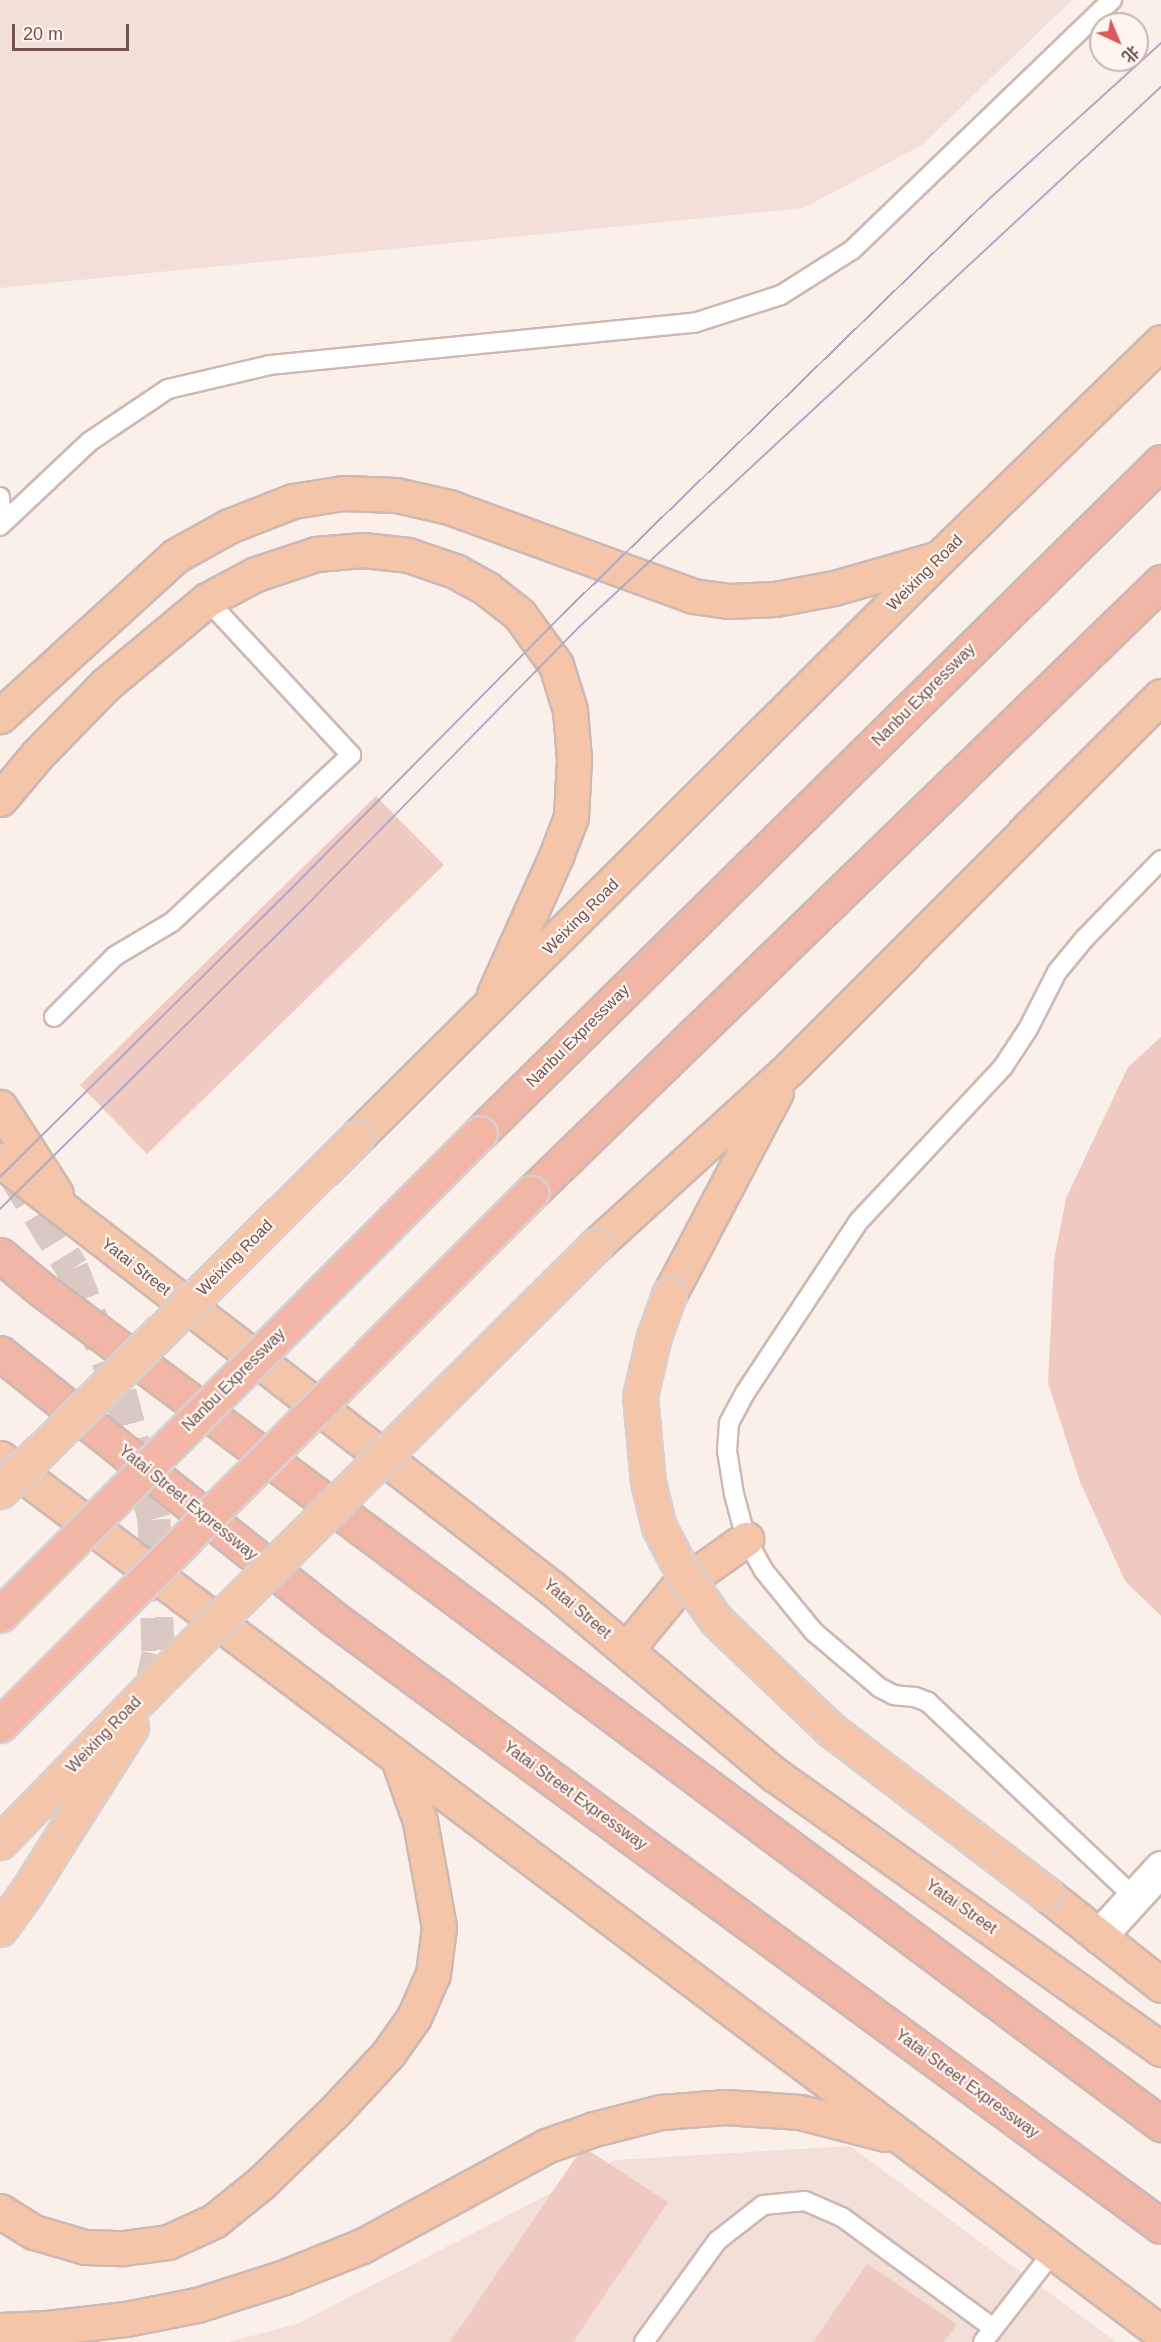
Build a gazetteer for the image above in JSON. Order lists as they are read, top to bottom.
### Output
{
  "streets": {
    "highway": ["Nanbu Expressway", "Yatai Street Expressway"],
    "main road": ["Weixing Road", "Yatai Street"]
  },
  "scale_bar": "20 m",
  "north": "bottom right"
}
